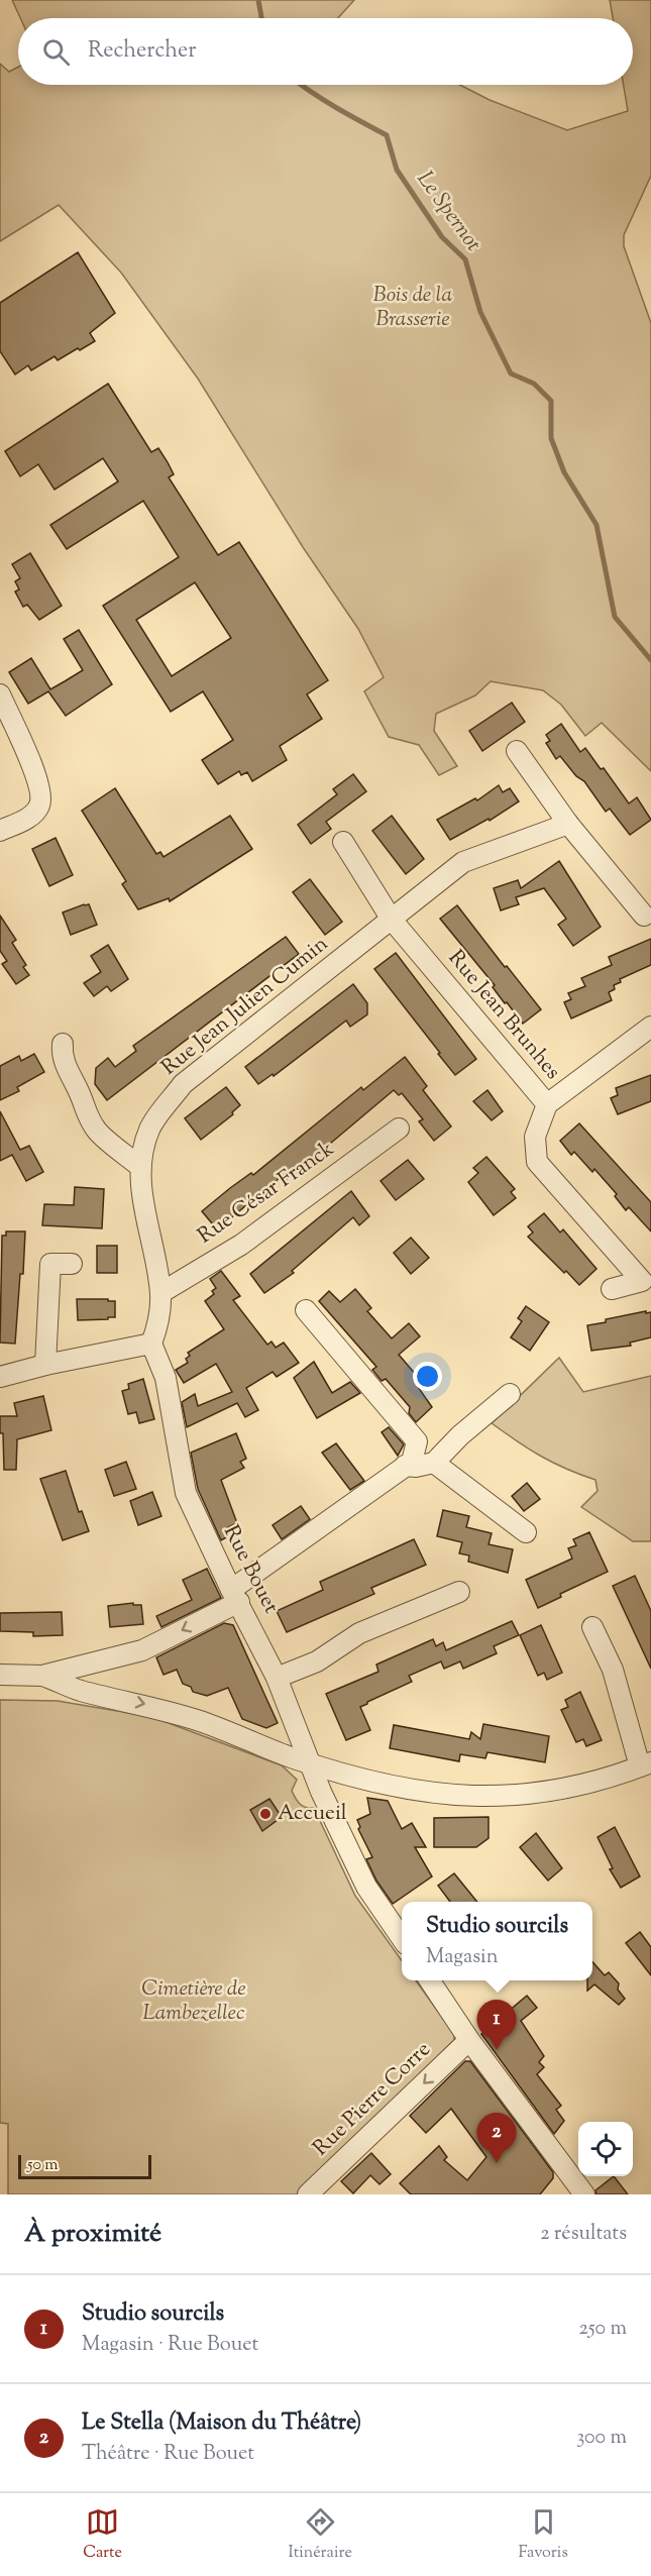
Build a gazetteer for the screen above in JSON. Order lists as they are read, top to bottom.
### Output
{
  "streets": {
    "street": [
      "Rue Jean Julien Cumin",
      "Rue Jean Brunhes",
      "Rue César Franck",
      "Rue Bouet",
      "Rue Pierre Corre"
    ]
  },
  "crossings": [
    ["Rue Jean Julien Cumin", "Rue Jean Brunhes"],
    ["Rue Jean Julien Cumin", "Rue César Franck"],
    ["Rue Jean Julien Cumin", "Rue Bouet"]
  ],
  "one_way": ["Rue Pierre Corre"],
  "water": ["Le Spernot"],
  "parks": ["Bois de la Brasserie", "Cimetière de Lambezellec"],
  "places": ["Accueil"],
  "scale_bar": "50 m",
  "page": {
    "search": "Rechercher",
    "popup": ["Studio sourcils", "Magasin"],
    "pins": ["1", "2"],
    "scale": "50 m",
    "heading": ["À proximité", "2 résultats"],
    "list": [
      {
        "mark": "1",
        "name": "Studio sourcils",
        "note": "Magasin · Rue Bouet",
        "value": "250 m"
      },
      {
        "mark": "2",
        "name": "Le Stella (Maison du Théâtre)",
        "note": "Théâtre · Rue Bouet",
        "value": "300 m"
      }
    ],
    "nav": ["Carte", "Itinéraire", "Favoris"]
  }
}
